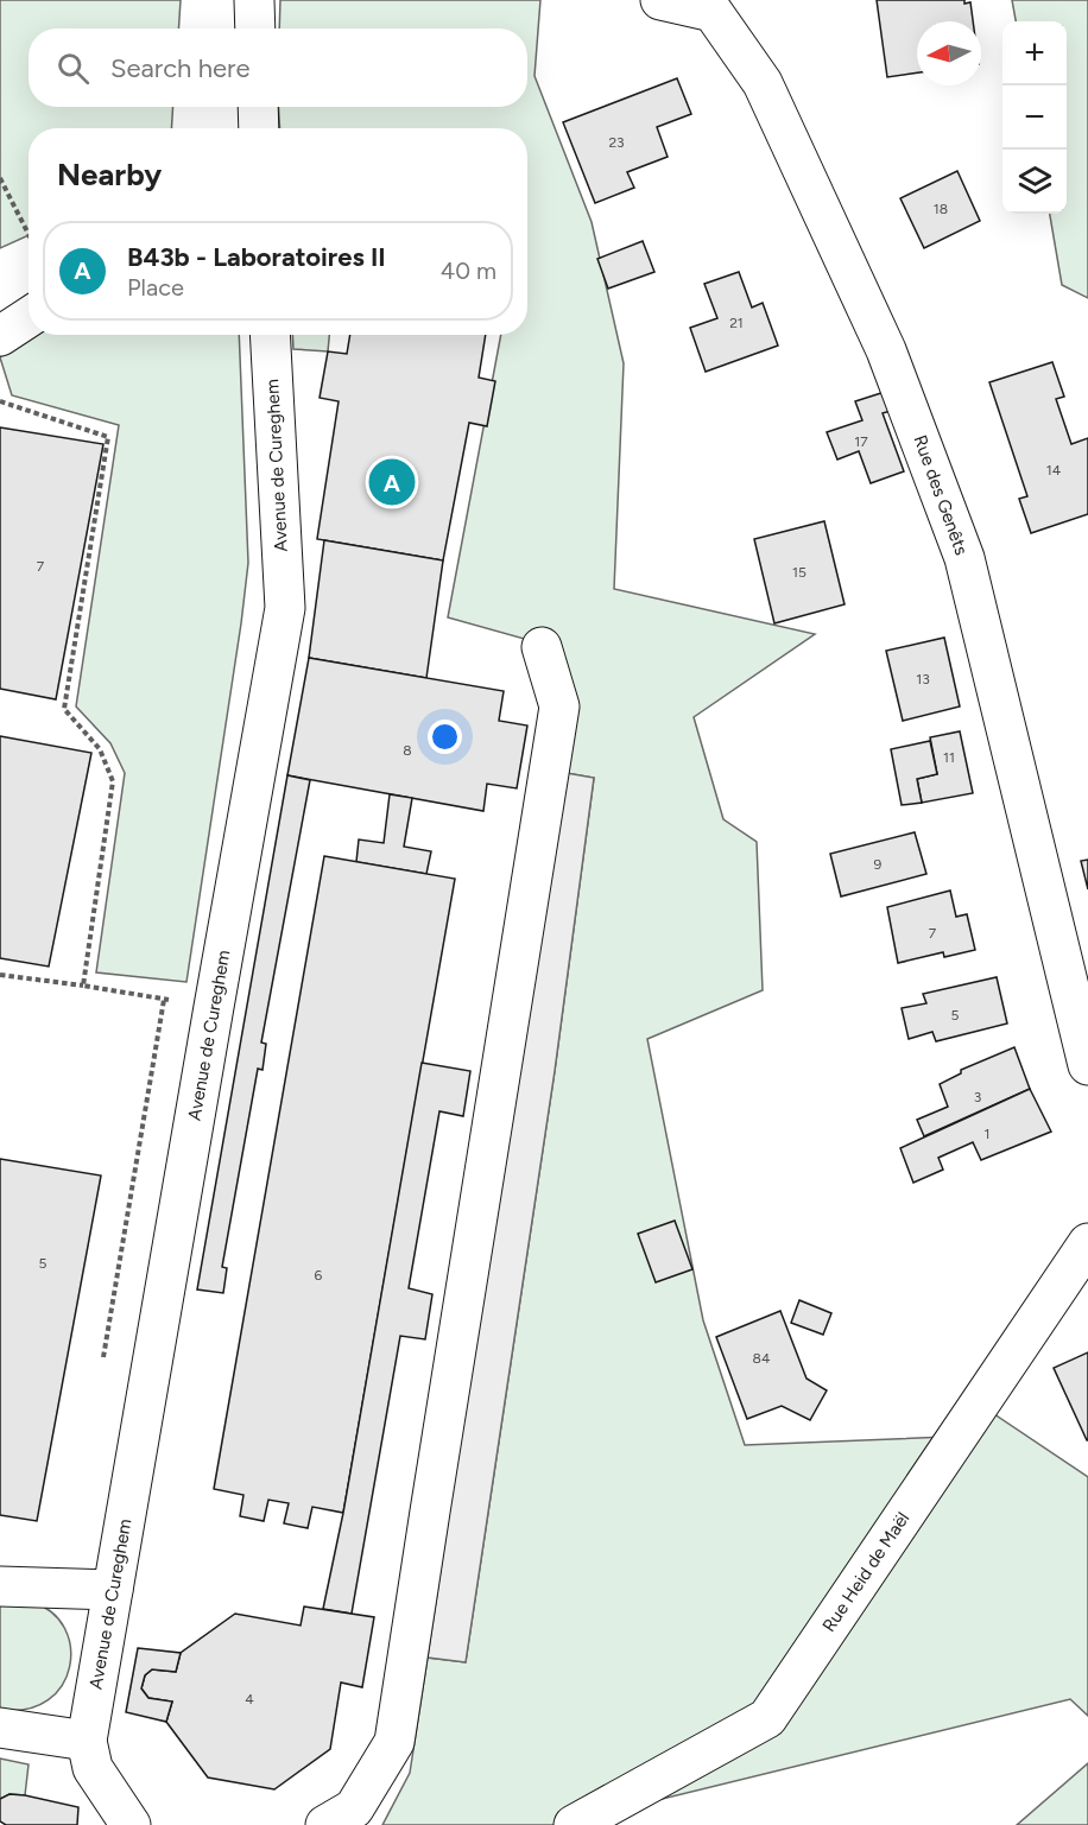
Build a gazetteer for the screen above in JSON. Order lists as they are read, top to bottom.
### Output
{
  "streets": {
    "street": ["Avenue de Cureghem", "Rue des Genêts", "Rue Heid de Maël"]
  },
  "house_numbers": [
    "23",
    "18",
    "21",
    "17",
    "14",
    "7",
    "15",
    "13",
    "8",
    "11",
    "9",
    "7",
    "5",
    "3",
    "1",
    "5",
    "6",
    "84",
    "4"
  ],
  "north": "left",
  "page": {
    "map_buttons": ["+", "−"],
    "search": "Search here",
    "heading": "Nearby",
    "list": [
      {
        "mark": "A",
        "name": "B43b - Laboratoires II",
        "note": "Place",
        "value": "40 m"
      }
    ],
    "pins": "A"
  }
}
